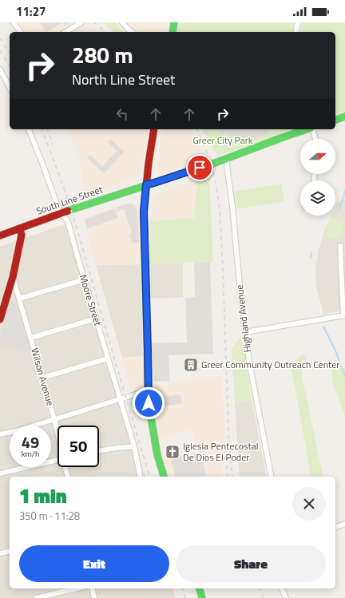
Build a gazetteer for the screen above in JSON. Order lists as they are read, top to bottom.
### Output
{
  "streets": {
    "main road": ["South Line Street"],
    "street": ["Moore Street", "Highland Avenue", "Wilson Avenue"]
  },
  "crossings": [
    ["South Line Street", "Moore Street"],
    ["South Line Street", "Highland Avenue"]
  ],
  "parks": ["Greer City Park"],
  "places": {
    "building": ["Greer Community Outreach Center"],
    "church": ["Iglesia Pentecostal De Dios El Poder"]
  },
  "north": "right",
  "page": {
    "status": "11:27",
    "turn": ["280 m", "North Line Street"],
    "speed": "49 km/h",
    "limit": "50",
    "heading": ["1 min", "350 m · 11:28"],
    "buttons": ["Exit", "Share"]
  }
}
